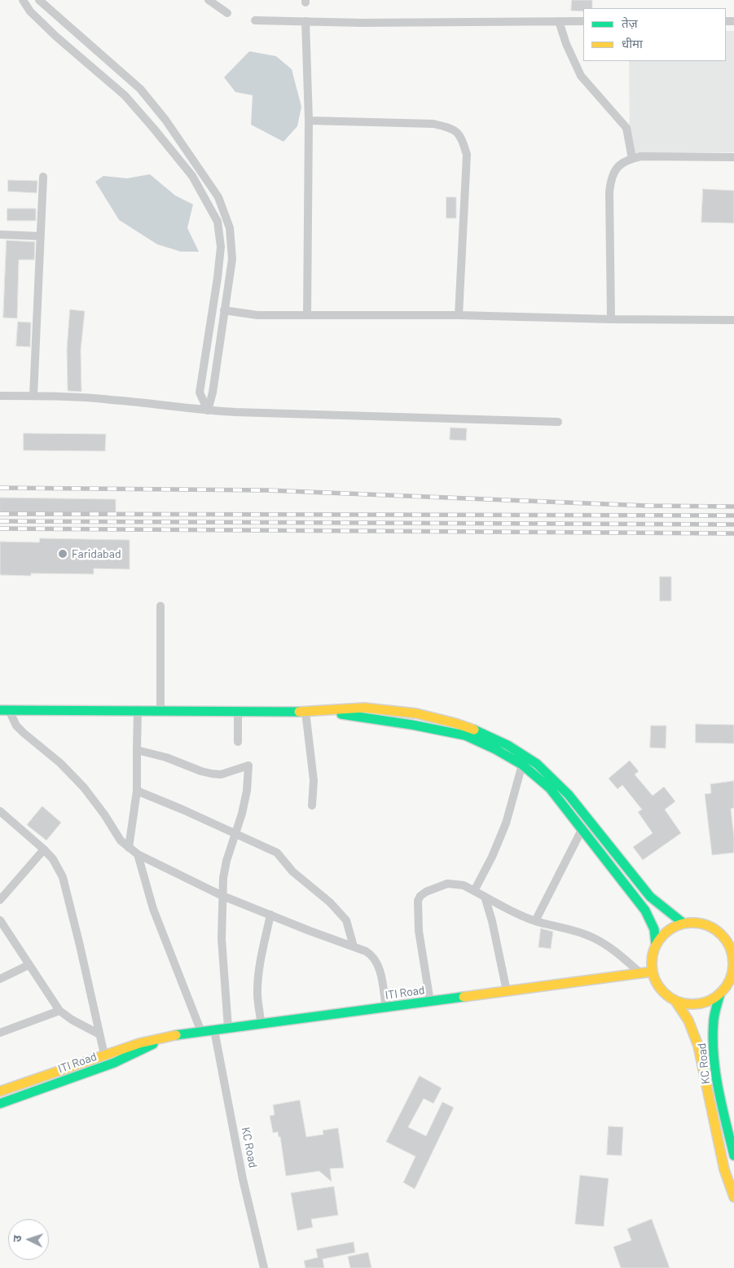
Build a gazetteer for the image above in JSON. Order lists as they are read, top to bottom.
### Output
{
  "streets": {
    "street": ["ITI Road", "KC Road"]
  },
  "crossings": [
    ["ITI Road", "KC Road"]
  ],
  "places": ["Faridabad"],
  "legend": ["तेज़", "धीमा"],
  "north": "left"
}
